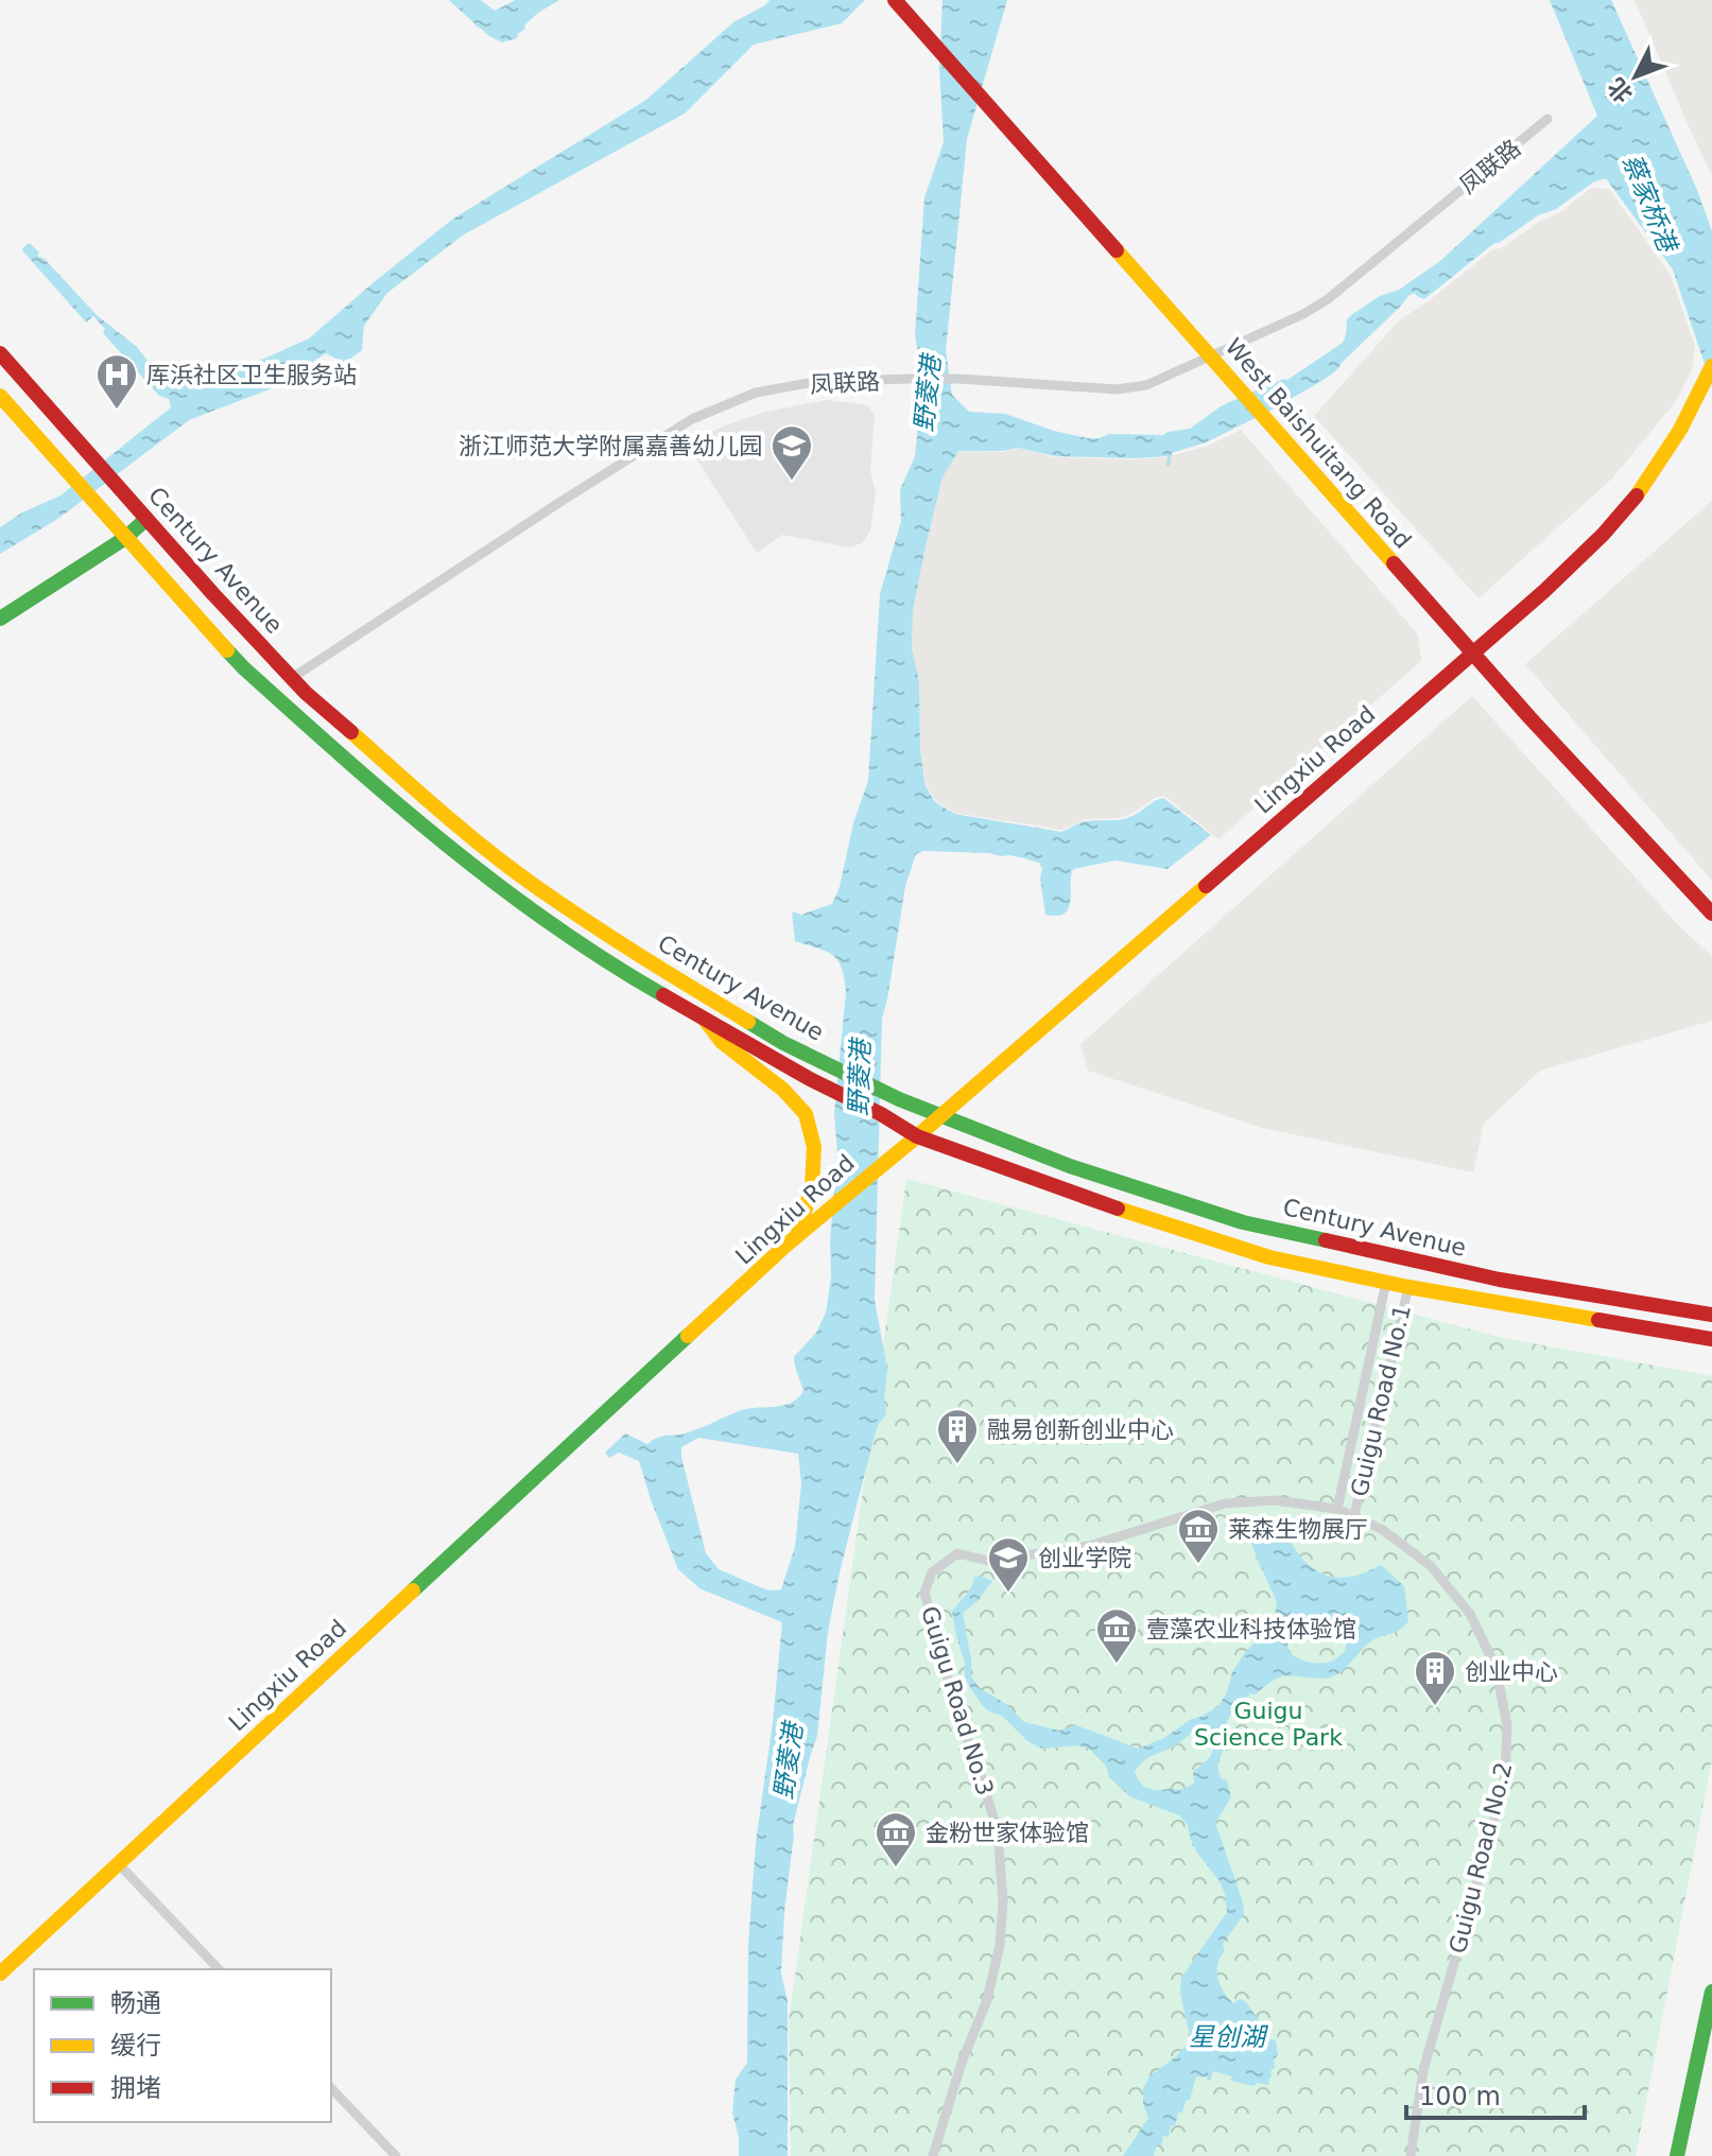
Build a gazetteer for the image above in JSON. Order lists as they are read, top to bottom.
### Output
{
  "streets": {
    "street": [
      "凤联路",
      "West Baishuitang Road",
      "Century Avenue",
      "Lingxiu Road",
      "Guigu Road No.1",
      "Guigu Road No.3",
      "Guigu Road No.2"
    ]
  },
  "crossings": [
    ["凤联路", "West Baishuitang Road"],
    ["凤联路", "Century Avenue"],
    ["West Baishuitang Road", "Lingxiu Road"],
    ["Century Avenue", "Lingxiu Road"],
    ["Century Avenue", "Guigu Road No.1"],
    ["Guigu Road No.1", "Guigu Road No.2"],
    ["Guigu Road No.3", "Guigu Road No.2"]
  ],
  "water": ["蔡家桥港", "野菱港", "星创湖"],
  "parks": ["Guigu Science Park"],
  "places": {
    "hospital": ["厍浜社区卫生服务站"],
    "school or university": ["浙江师范大学附属嘉善幼儿园", "创业学院"],
    "building": ["融易创新创业中心", "创业中心"],
    "museum": ["莱森生物展厅", "壹藻农业科技体验馆", "金粉世家体验馆"]
  },
  "legend": ["畅通", "缓行", "拥堵"],
  "scale_bar": "100 m",
  "north": "bottom left"
}
